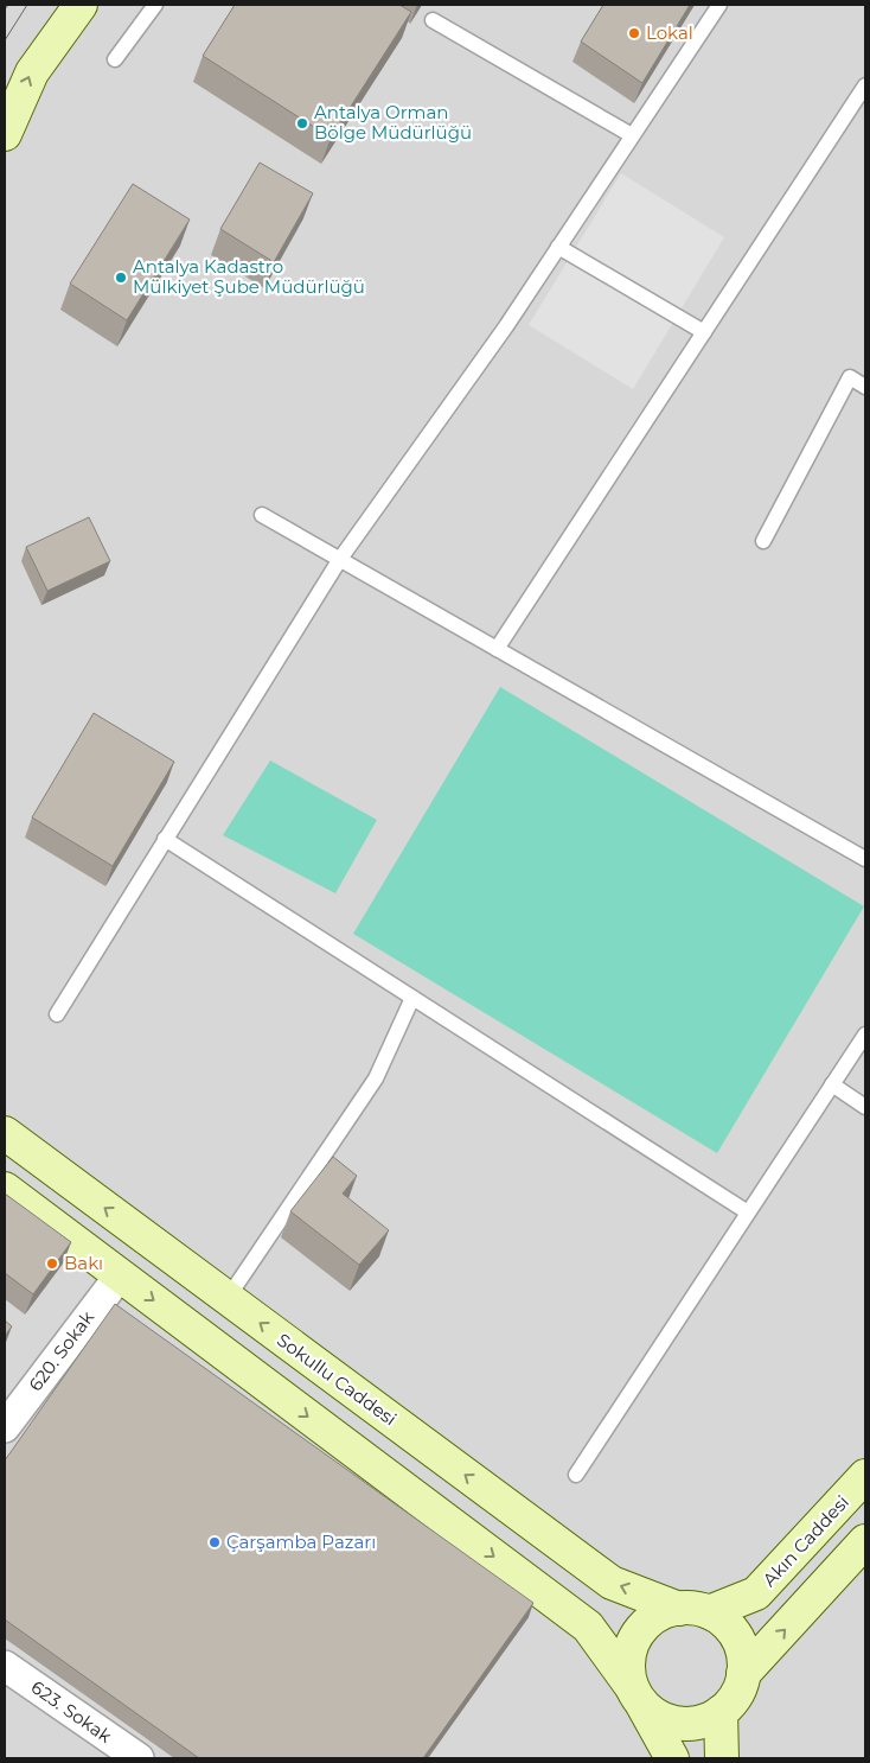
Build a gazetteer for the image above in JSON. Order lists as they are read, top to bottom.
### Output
{
  "streets": {
    "main road": ["Sokullu Caddesi", "Akın Caddesi"],
    "street": ["620. Sokak", "623. Sokak"]
  },
  "crossings": [
    ["Sokullu Caddesi", "Akın Caddesi"]
  ],
  "places": [
    "Lokal",
    "Antalya Orman Bölge Müdürlüğü",
    "Antalya Kadastro Mülkiyet Şube Müdürlüğü",
    "Bakı",
    "Çarşamba Pazarı"
  ]
}
